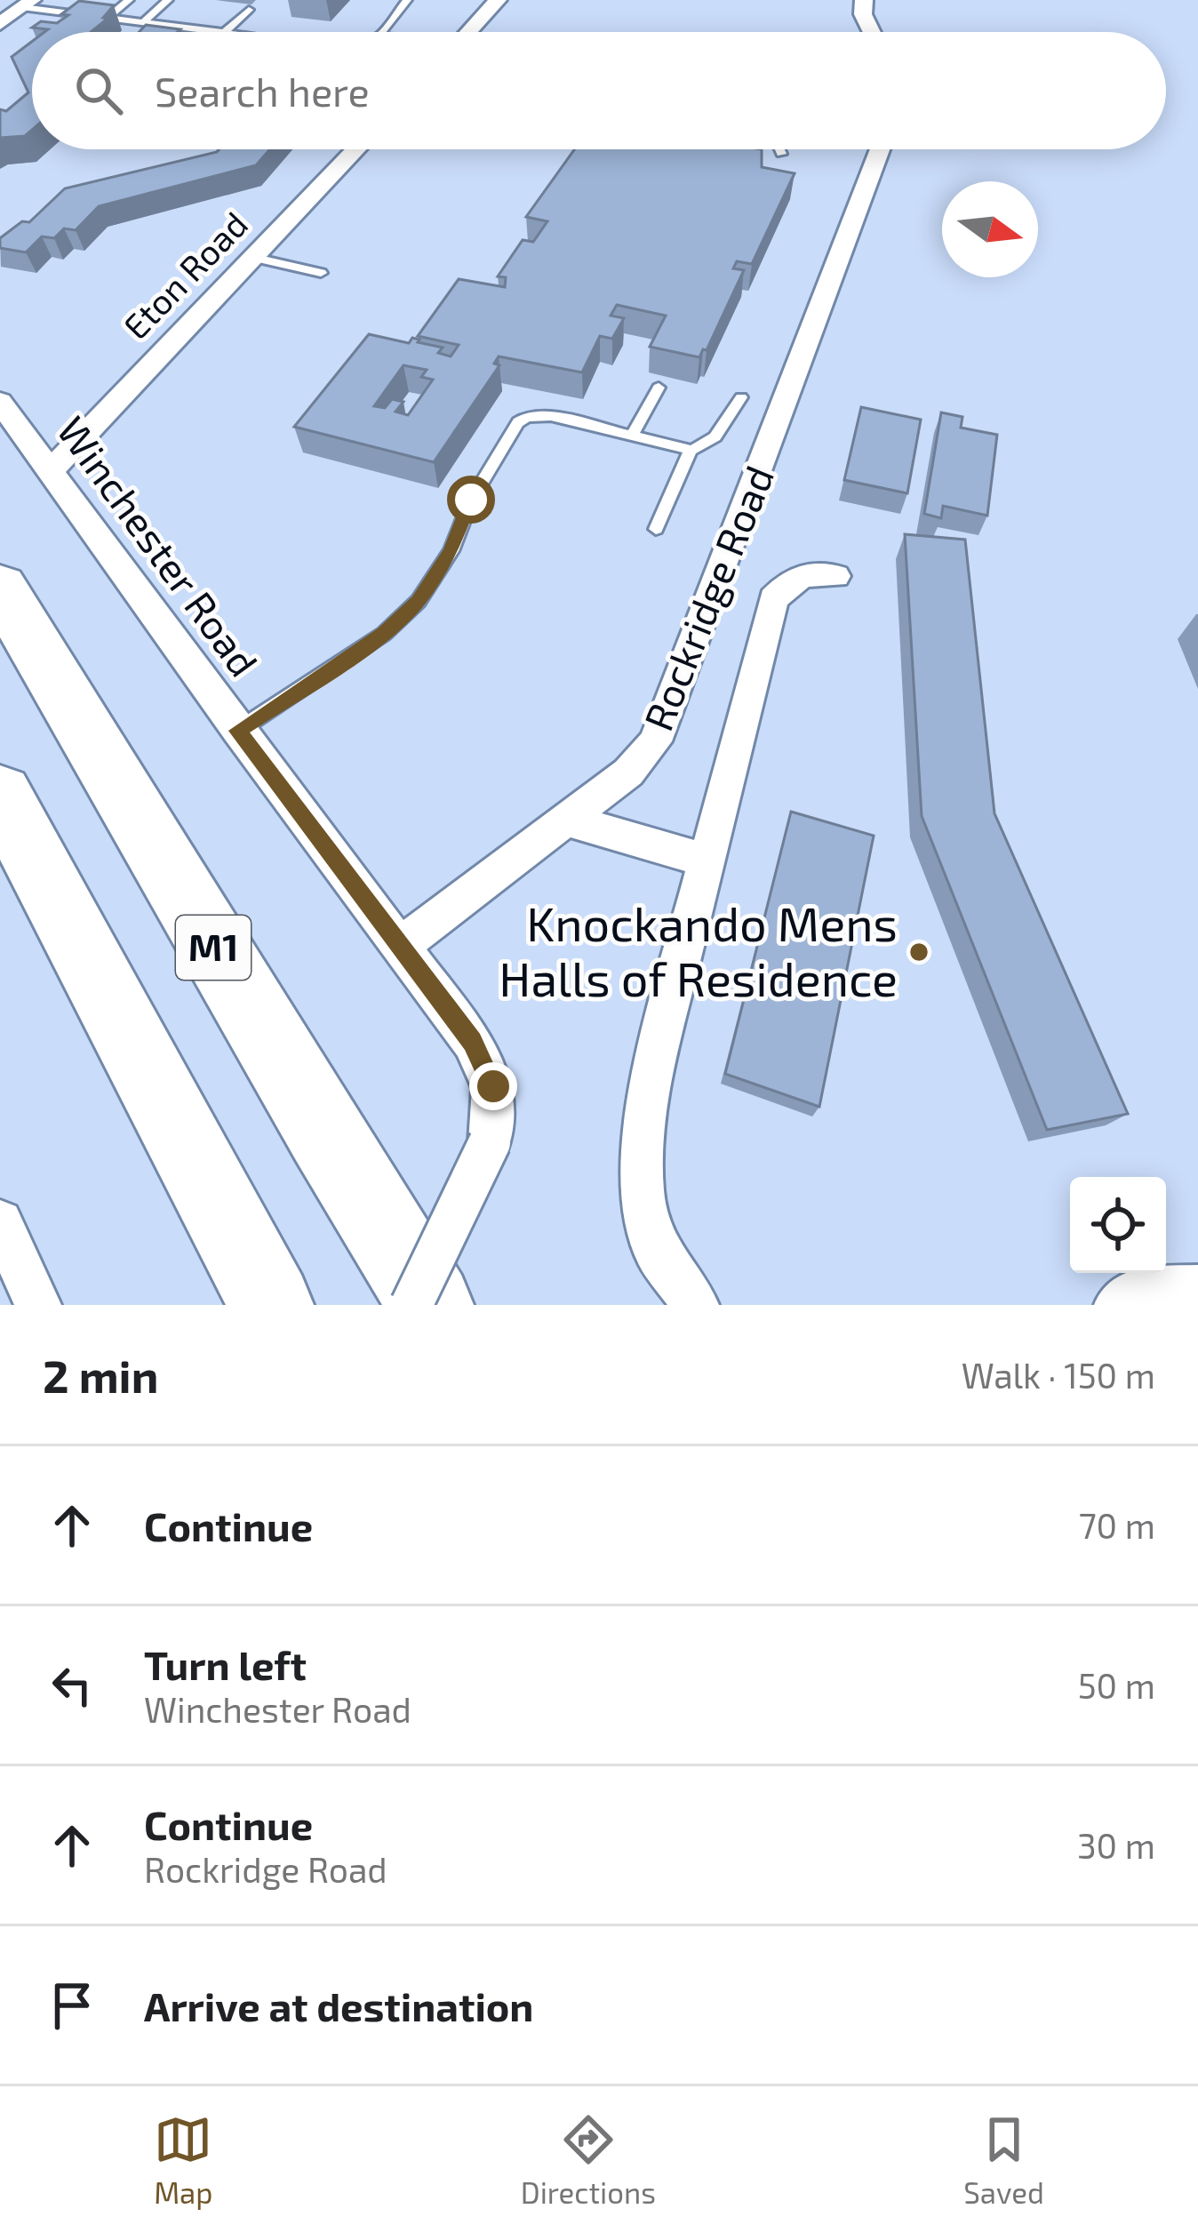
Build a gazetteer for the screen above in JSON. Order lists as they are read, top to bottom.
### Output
{
  "streets": {
    "highway": ["M1"],
    "street": ["Eton Road", "Winchester Road", "Rockridge Road"]
  },
  "crossings": [
    ["Eton Road", "Winchester Road"],
    ["Winchester Road", "Rockridge Road"]
  ],
  "places": ["Knockando Mens Halls of Residence"],
  "north": "right",
  "page": {
    "search": "Search here",
    "heading": ["2 min", "Walk · 150 m"],
    "list": [
      ["Continue", "70 m"],
      ["Turn left", "Winchester Road", "50 m"],
      ["Continue", "Rockridge Road", "30 m"],
      "Arrive at destination"
    ],
    "nav": ["Map", "Directions", "Saved"]
  }
}
